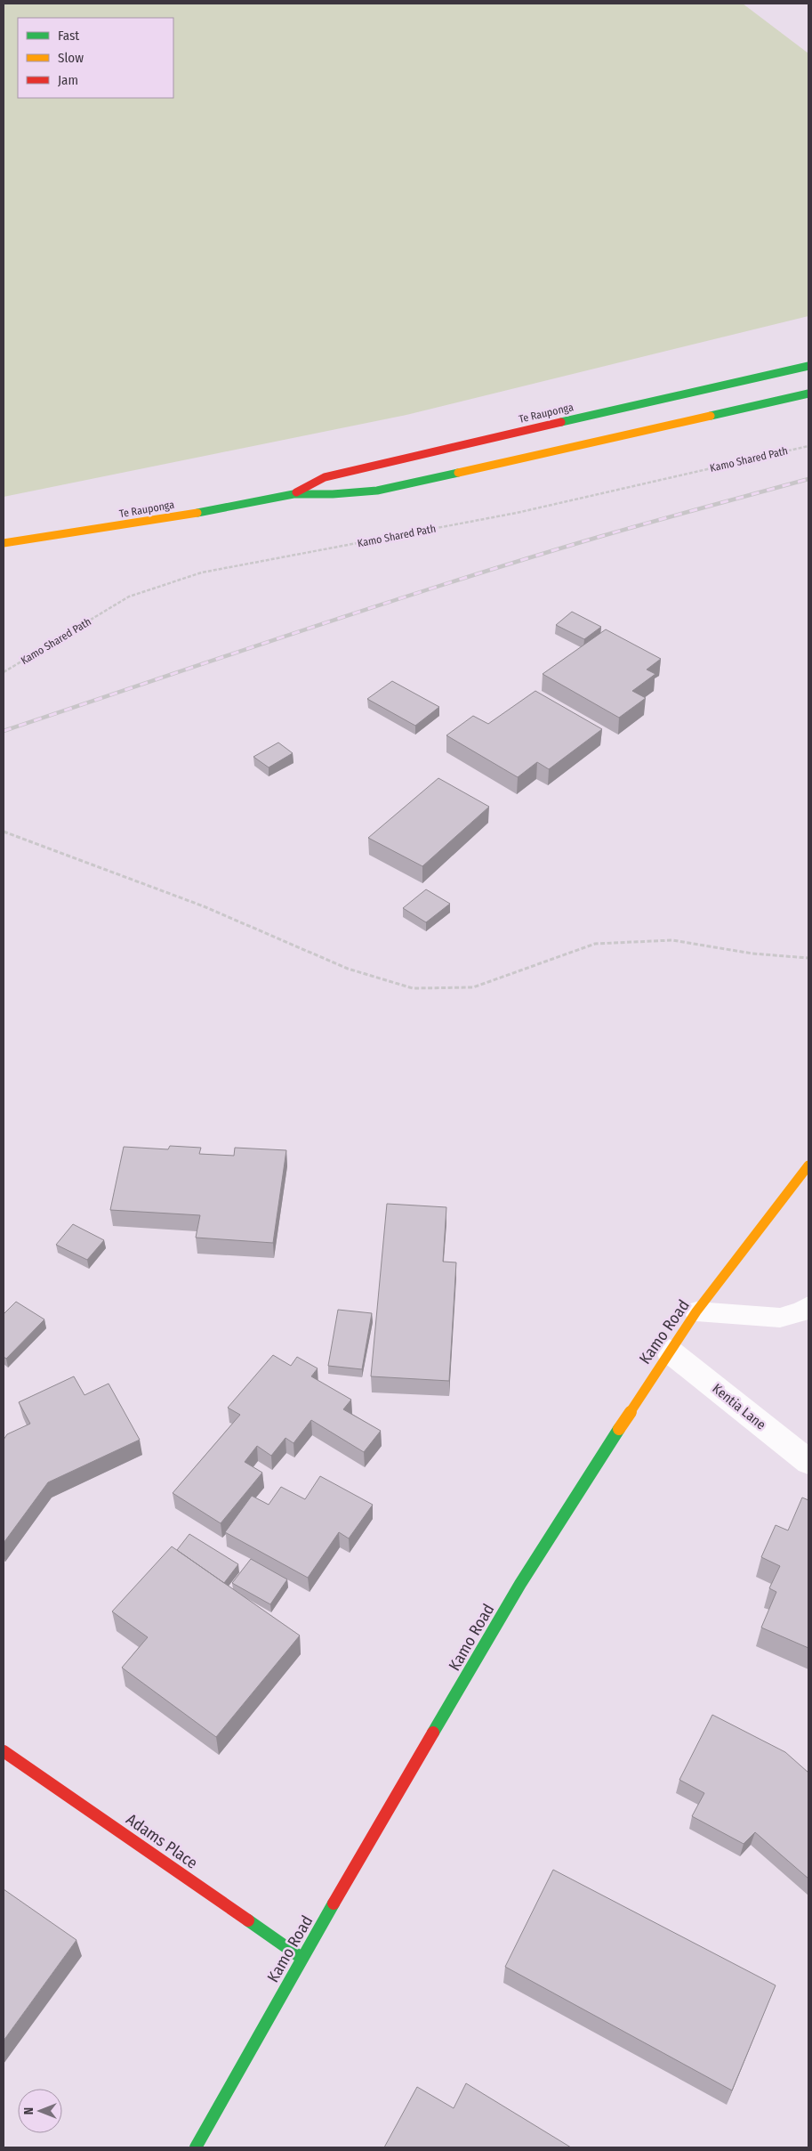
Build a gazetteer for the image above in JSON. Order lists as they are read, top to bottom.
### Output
{
  "streets": {
    "main road": ["Te Rauponga", "Kamo Road", "Adams Place"],
    "street": ["Kentia Lane"],
    "path": ["Kamo Shared Path"]
  },
  "crossings": [
    ["Kamo Road", "Kentia Lane"],
    ["Kamo Road", "Adams Place"]
  ],
  "legend": ["Fast", "Slow", "Jam"],
  "north": "left"
}
